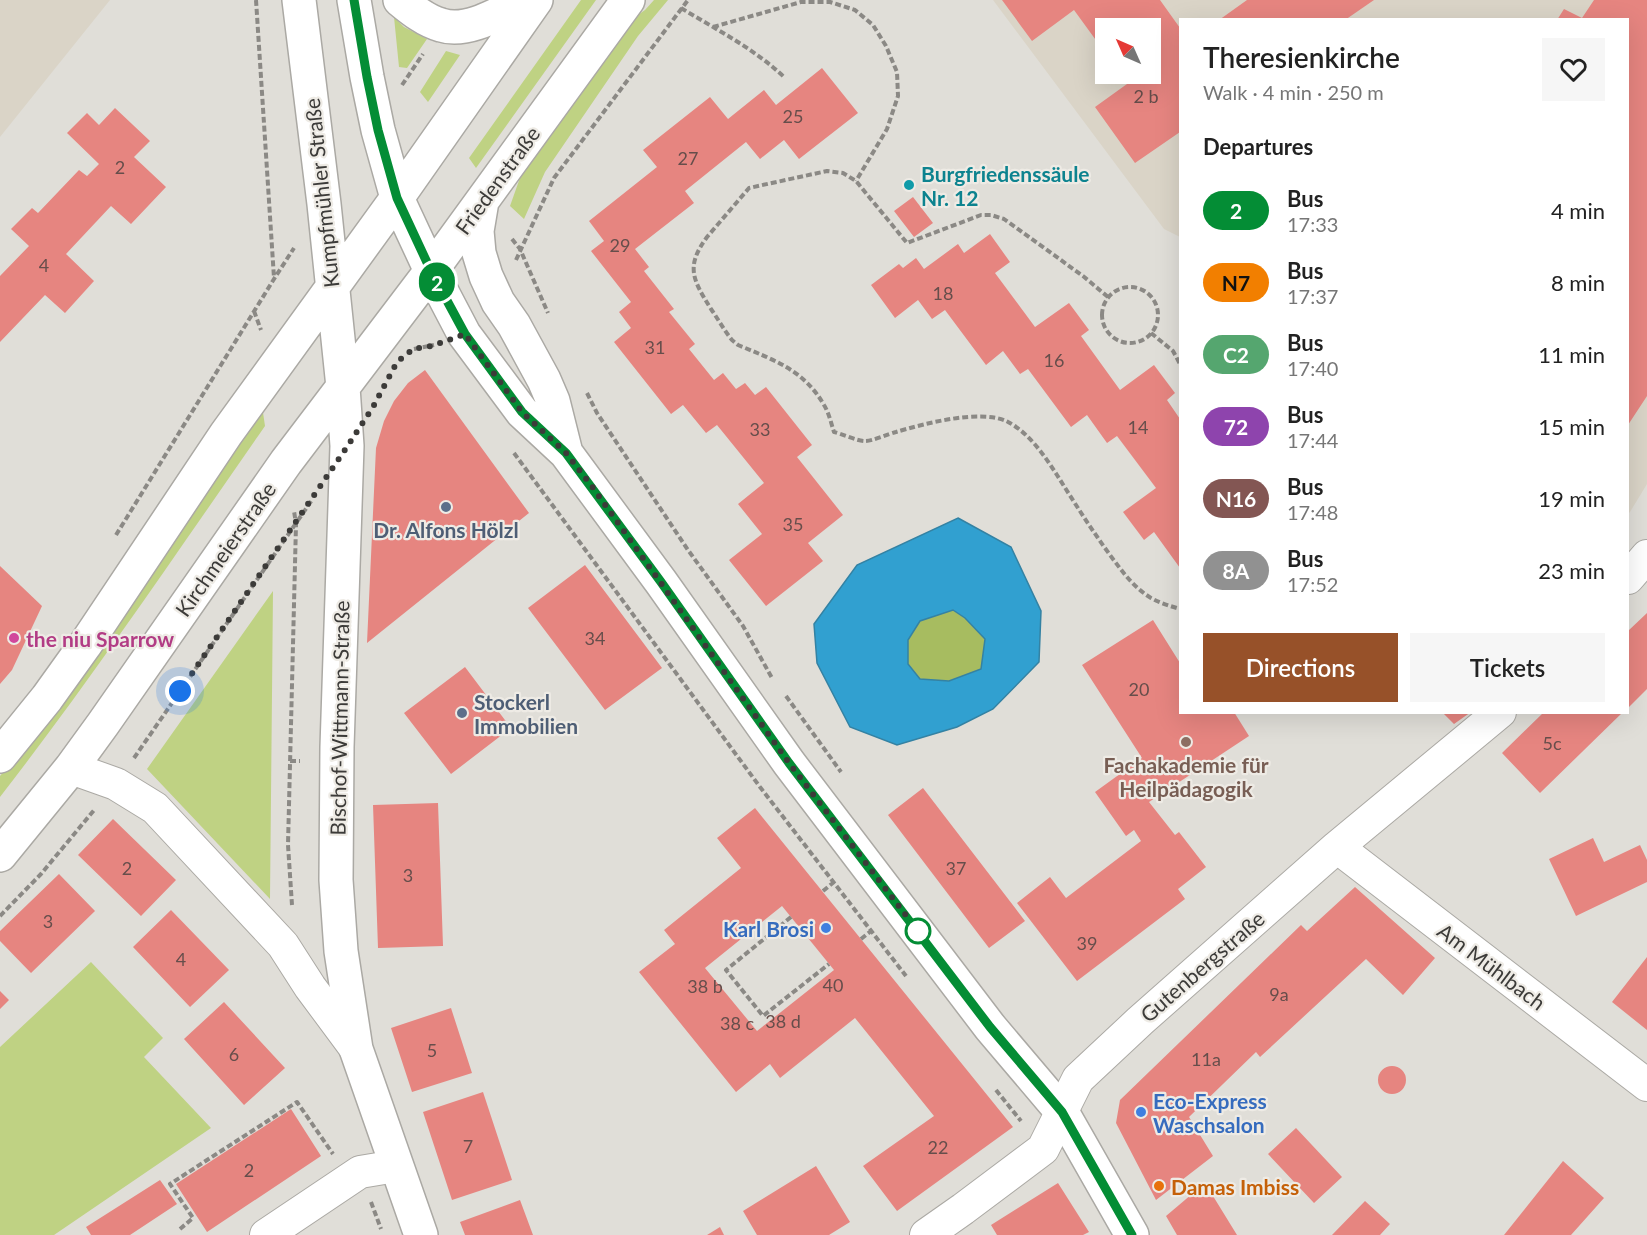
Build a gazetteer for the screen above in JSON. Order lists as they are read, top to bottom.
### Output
{
  "streets": {
    "street": [
      "Friedenstraße",
      "Kumpfmühler Straße",
      "Kirchmeierstraße",
      "Bischof-Wittmann-Straße",
      "Gutenbergstraße",
      "Am Mühlbach"
    ]
  },
  "crossings": [
    ["Friedenstraße", "Kumpfmühler Straße"],
    ["Friedenstraße", "Kirchmeierstraße"],
    ["Friedenstraße", "Bischof-Wittmann-Straße"],
    ["Kumpfmühler Straße", "Kirchmeierstraße"],
    ["Kumpfmühler Straße", "Bischof-Wittmann-Straße"],
    ["Kirchmeierstraße", "Bischof-Wittmann-Straße"],
    ["Gutenbergstraße", "Am Mühlbach"]
  ],
  "places": [
    "Burgfriedenssäule Nr. 12",
    "Dr. Alfons Hölzl",
    "the niu Sparrow",
    "Stockerl Immobilien",
    "Fachakademie für Heilpädagogik",
    "Karl Brosi",
    "Eco-Express Waschsalon",
    "Damas Imbiss"
  ],
  "lines": ["bus line 2"],
  "house_numbers": [
    "2 b",
    "25",
    "27",
    "2",
    "29",
    "4",
    "18",
    "31",
    "16",
    "14",
    "33",
    "35",
    "34",
    "20",
    "5c",
    "2",
    "37",
    "3",
    "3",
    "39",
    "4",
    "40",
    "38 b",
    "9a",
    "38 d",
    "38 c",
    "5",
    "6",
    "11a",
    "7",
    "22",
    "2"
  ],
  "north": "top left",
  "page": {
    "on_map": "2",
    "heading": [
      ["Theresienkirche", "Walk · 4 min · 250 m"],
      "Departures"
    ],
    "list": [
      {
        "mark": "2",
        "name": "Bus",
        "note": "17:33",
        "value": "4 min"
      },
      {
        "mark": "N7",
        "name": "Bus",
        "note": "17:37",
        "value": "8 min"
      },
      {
        "mark": "C2",
        "name": "Bus",
        "note": "17:40",
        "value": "11 min"
      },
      {
        "mark": "72",
        "name": "Bus",
        "note": "17:44",
        "value": "15 min"
      },
      {
        "mark": "N16",
        "name": "Bus",
        "note": "17:48",
        "value": "19 min"
      },
      {
        "mark": "8A",
        "name": "Bus",
        "note": "17:52",
        "value": "23 min"
      }
    ],
    "buttons": ["Directions", "Tickets"]
  }
}
